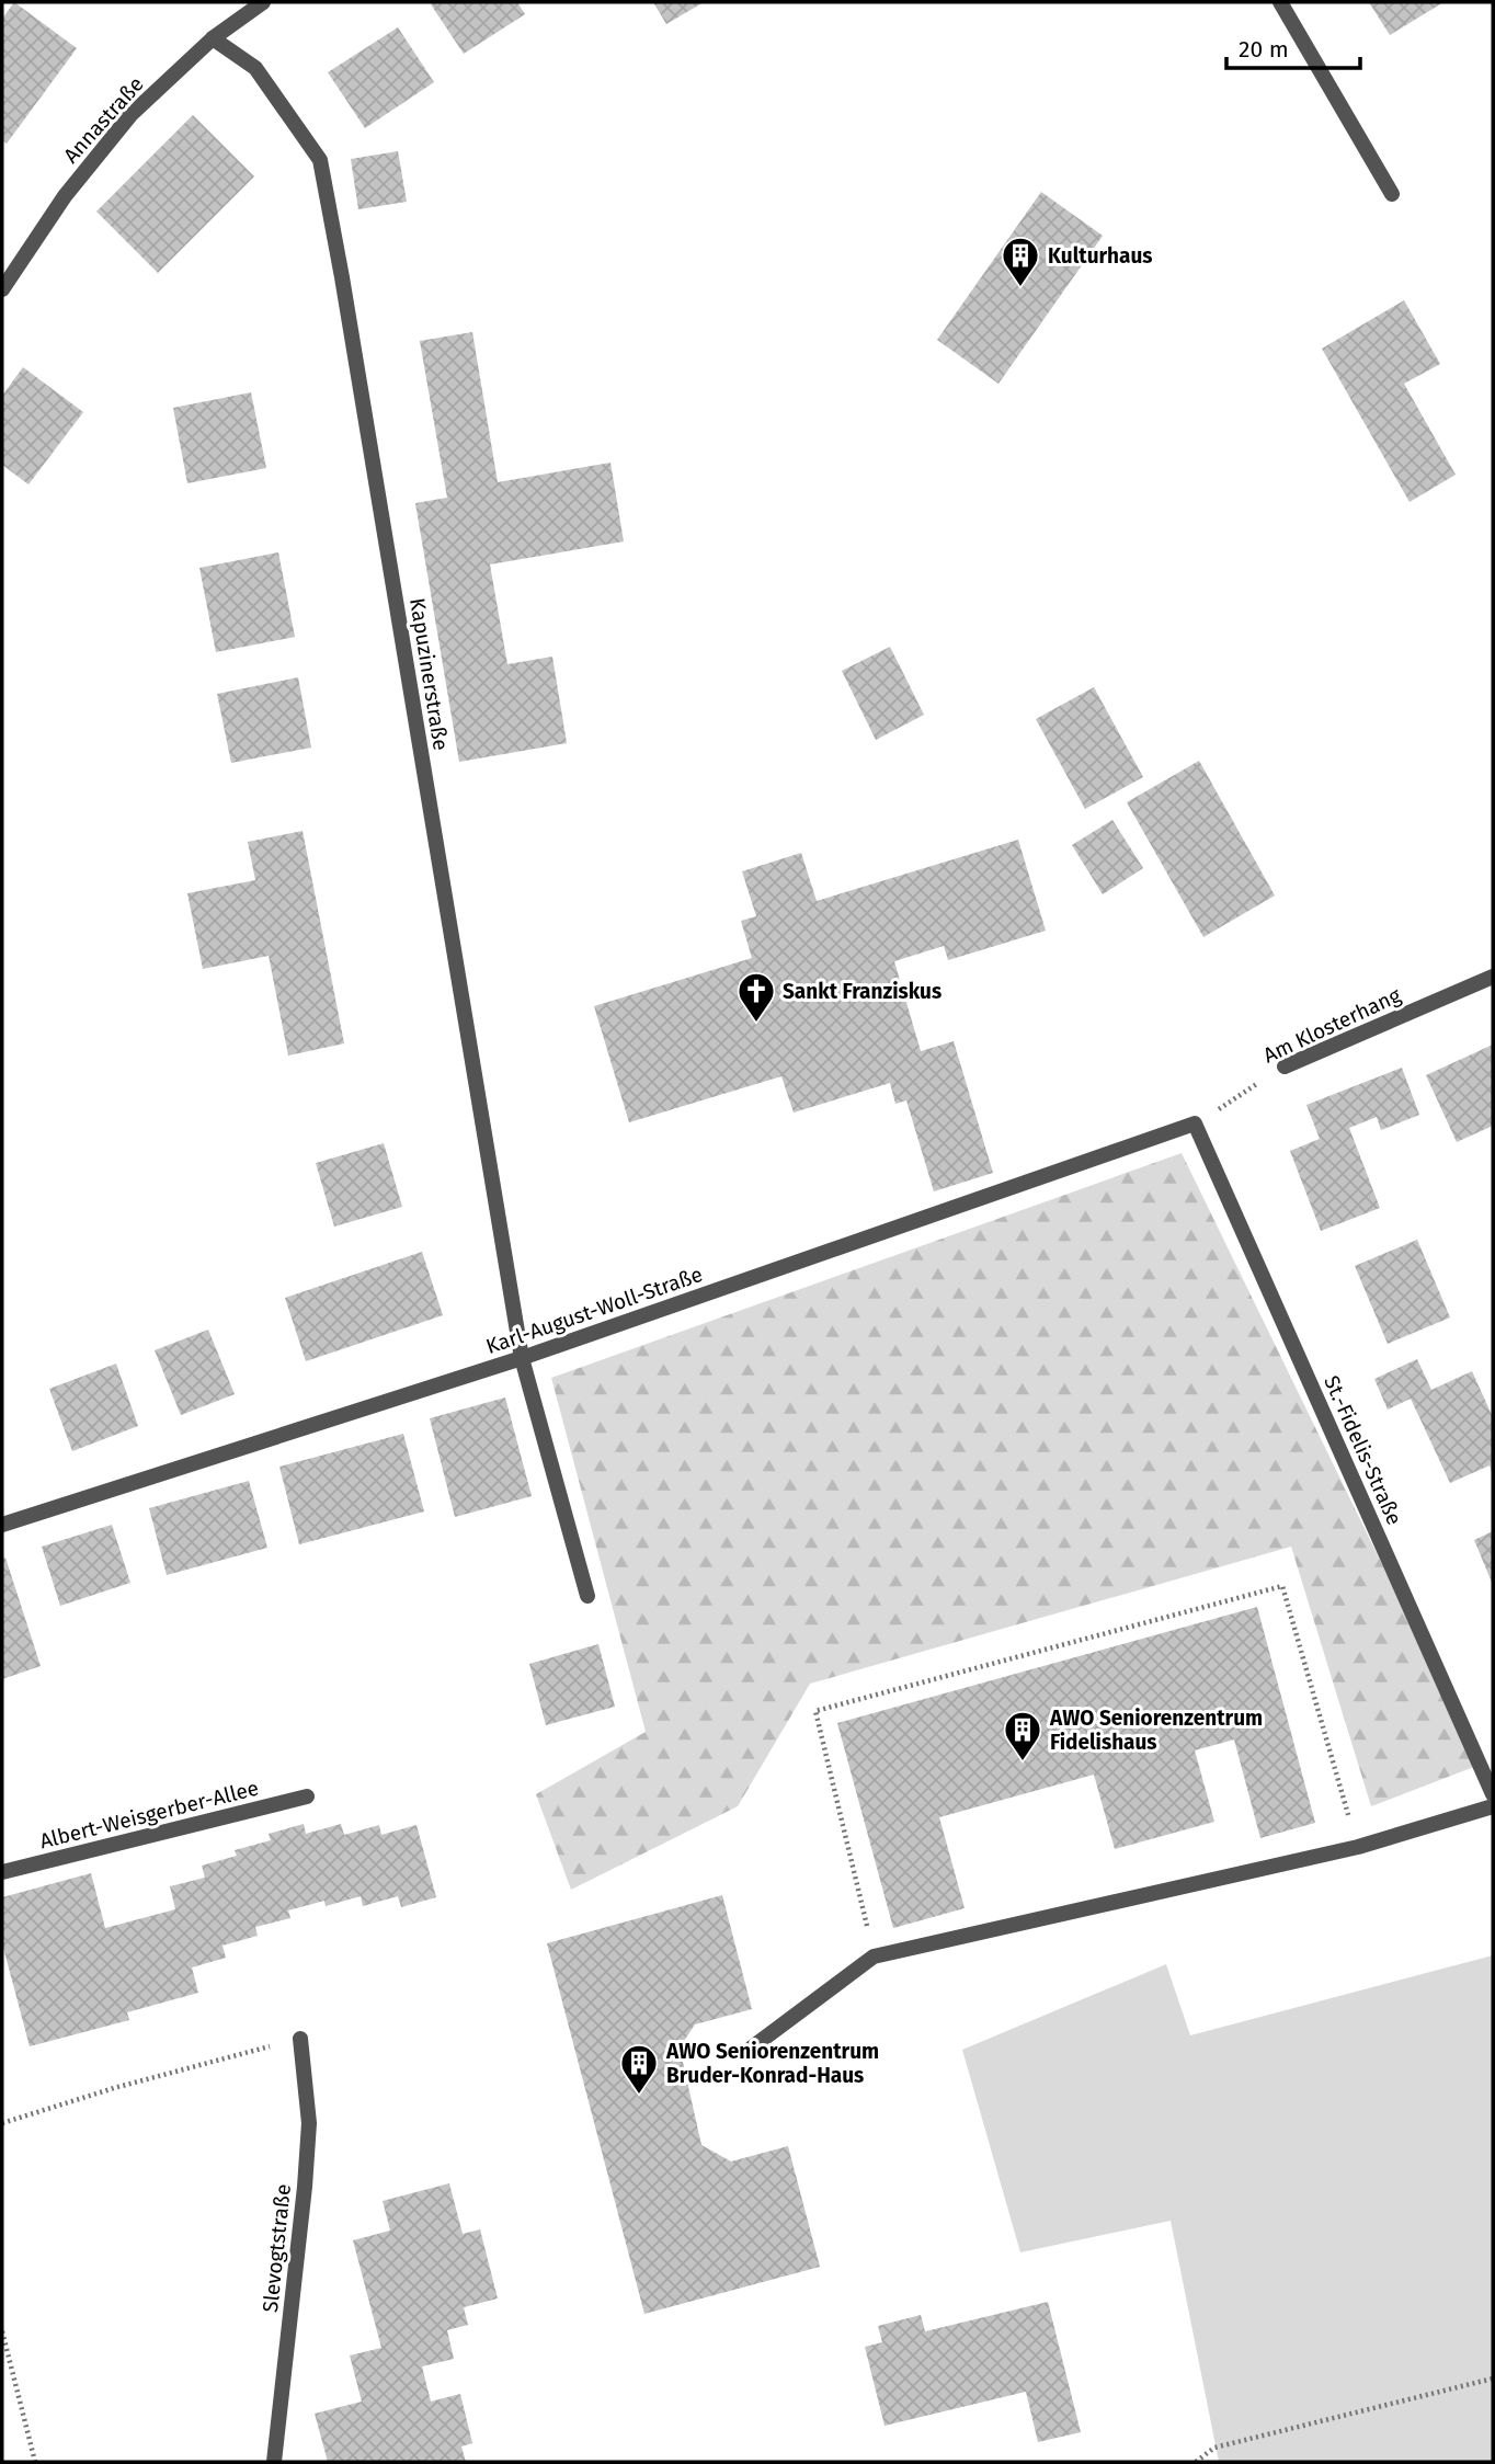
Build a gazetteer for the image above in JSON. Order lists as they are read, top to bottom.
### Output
{
  "streets": {
    "street": [
      "Annastraße",
      "Kapuzinerstraße",
      "Am Klosterhang",
      "Karl-August-Woll-Straße",
      "St.-Fidelis-Straße",
      "Albert-Weisgerber-Allee",
      "Slevogtstraße"
    ]
  },
  "crossings": [
    ["Annastraße", "Kapuzinerstraße"],
    ["Kapuzinerstraße", "Karl-August-Woll-Straße"],
    ["Am Klosterhang", "Karl-August-Woll-Straße"],
    ["Am Klosterhang", "St.-Fidelis-Straße"],
    ["Karl-August-Woll-Straße", "St.-Fidelis-Straße"]
  ],
  "places": {
    "building": ["Kulturhaus", "AWO Seniorenzentrum Fidelishaus", "AWO Seniorenzentrum Bruder-Konrad-Haus"],
    "church": ["Sankt Franziskus"]
  },
  "scale_bar": "20 m"
}
